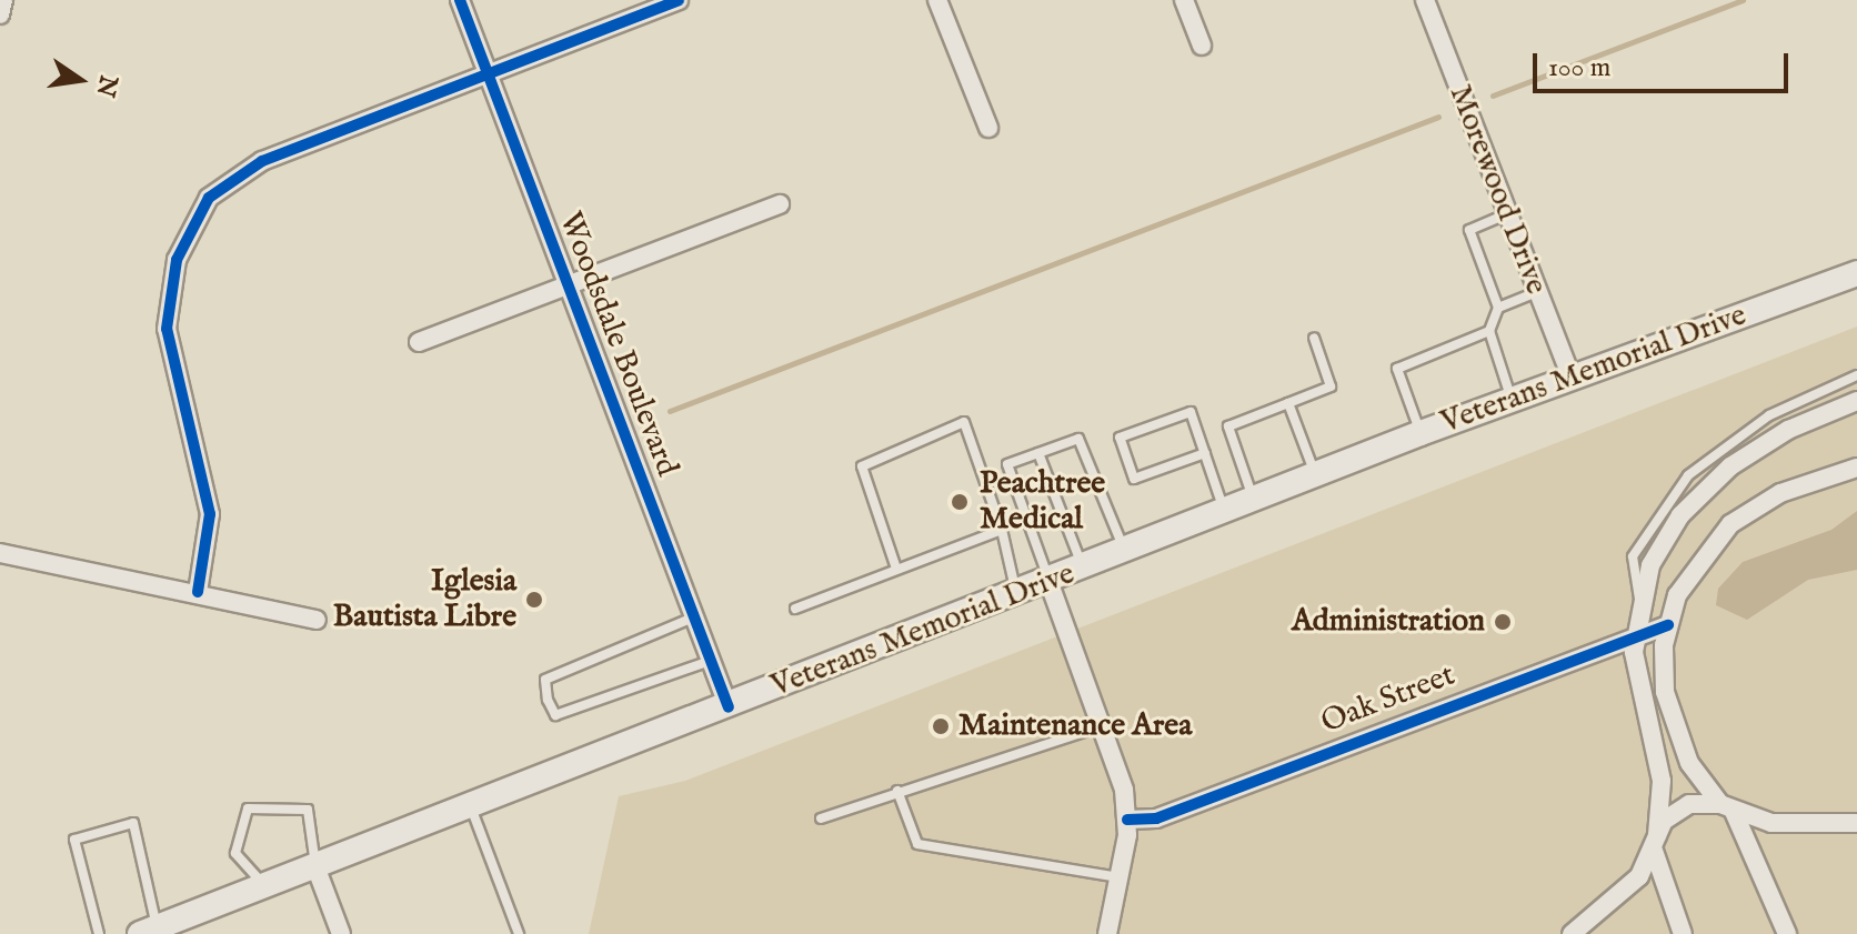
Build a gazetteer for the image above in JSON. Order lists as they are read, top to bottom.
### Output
{
  "streets": {
    "main road": ["Veterans Memorial Drive"],
    "street": ["Morewood Drive", "Woodsdale Boulevard", "Oak Street"]
  },
  "crossings": [
    ["Morewood Drive", "Veterans Memorial Drive"],
    ["Woodsdale Boulevard", "Veterans Memorial Drive"]
  ],
  "places": [
    "Peachtree Medical",
    "Iglesia Bautista Libre",
    "Administration",
    "Maintenance Area"
  ],
  "scale_bar": "100 m",
  "north": "right"
}
